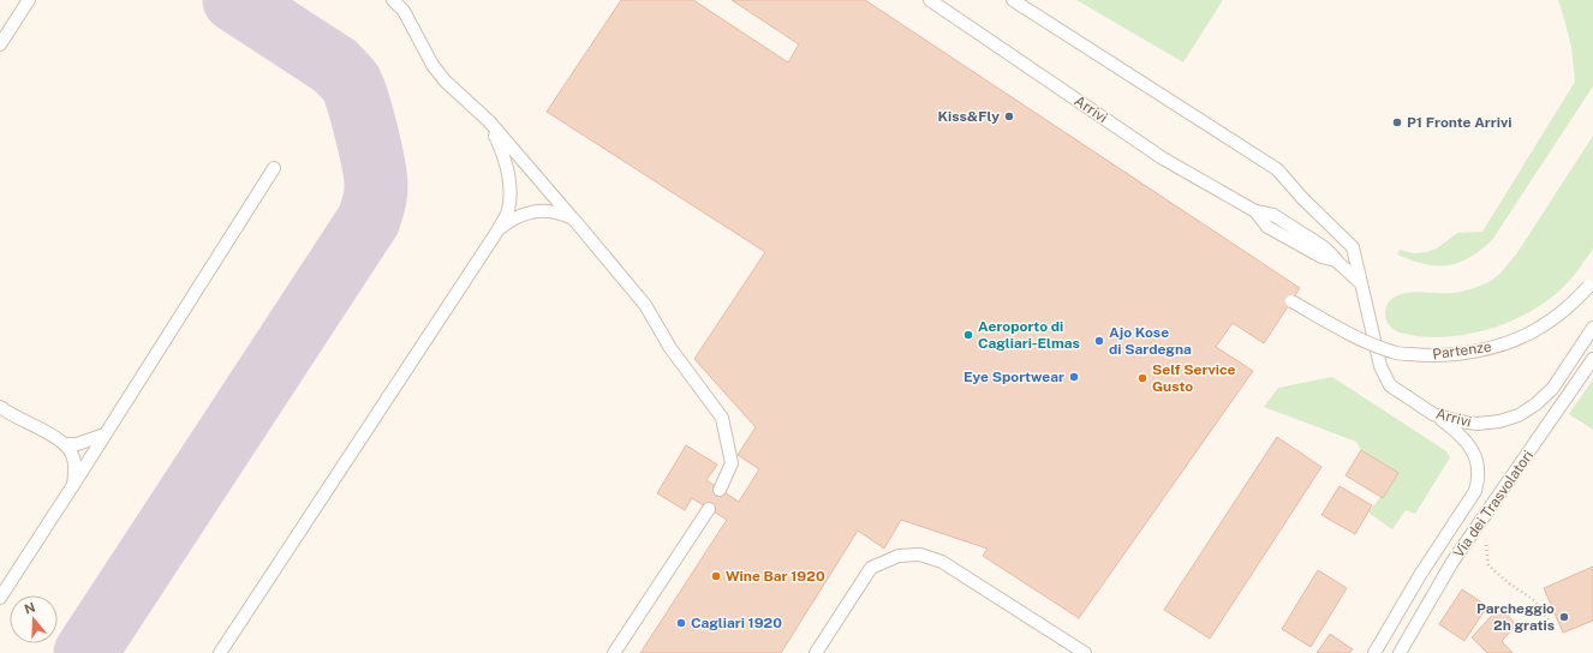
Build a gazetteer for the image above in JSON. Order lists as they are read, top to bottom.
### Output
{
  "streets": {
    "lane": ["Arrivi", "Partenze", "Via dei Trasvolatori"]
  },
  "places": [
    "Kiss&Fly",
    "P1 Fronte Arrivi",
    "Aeroporto di Cagliari-Elmas",
    "Ajo Kose di Sardegna",
    "Eye Sportwear",
    "Self Service Gusto",
    "Wine Bar 1920",
    "Parcheggio 2h gratis",
    "Cagliari 1920"
  ],
  "north": "top"
}
